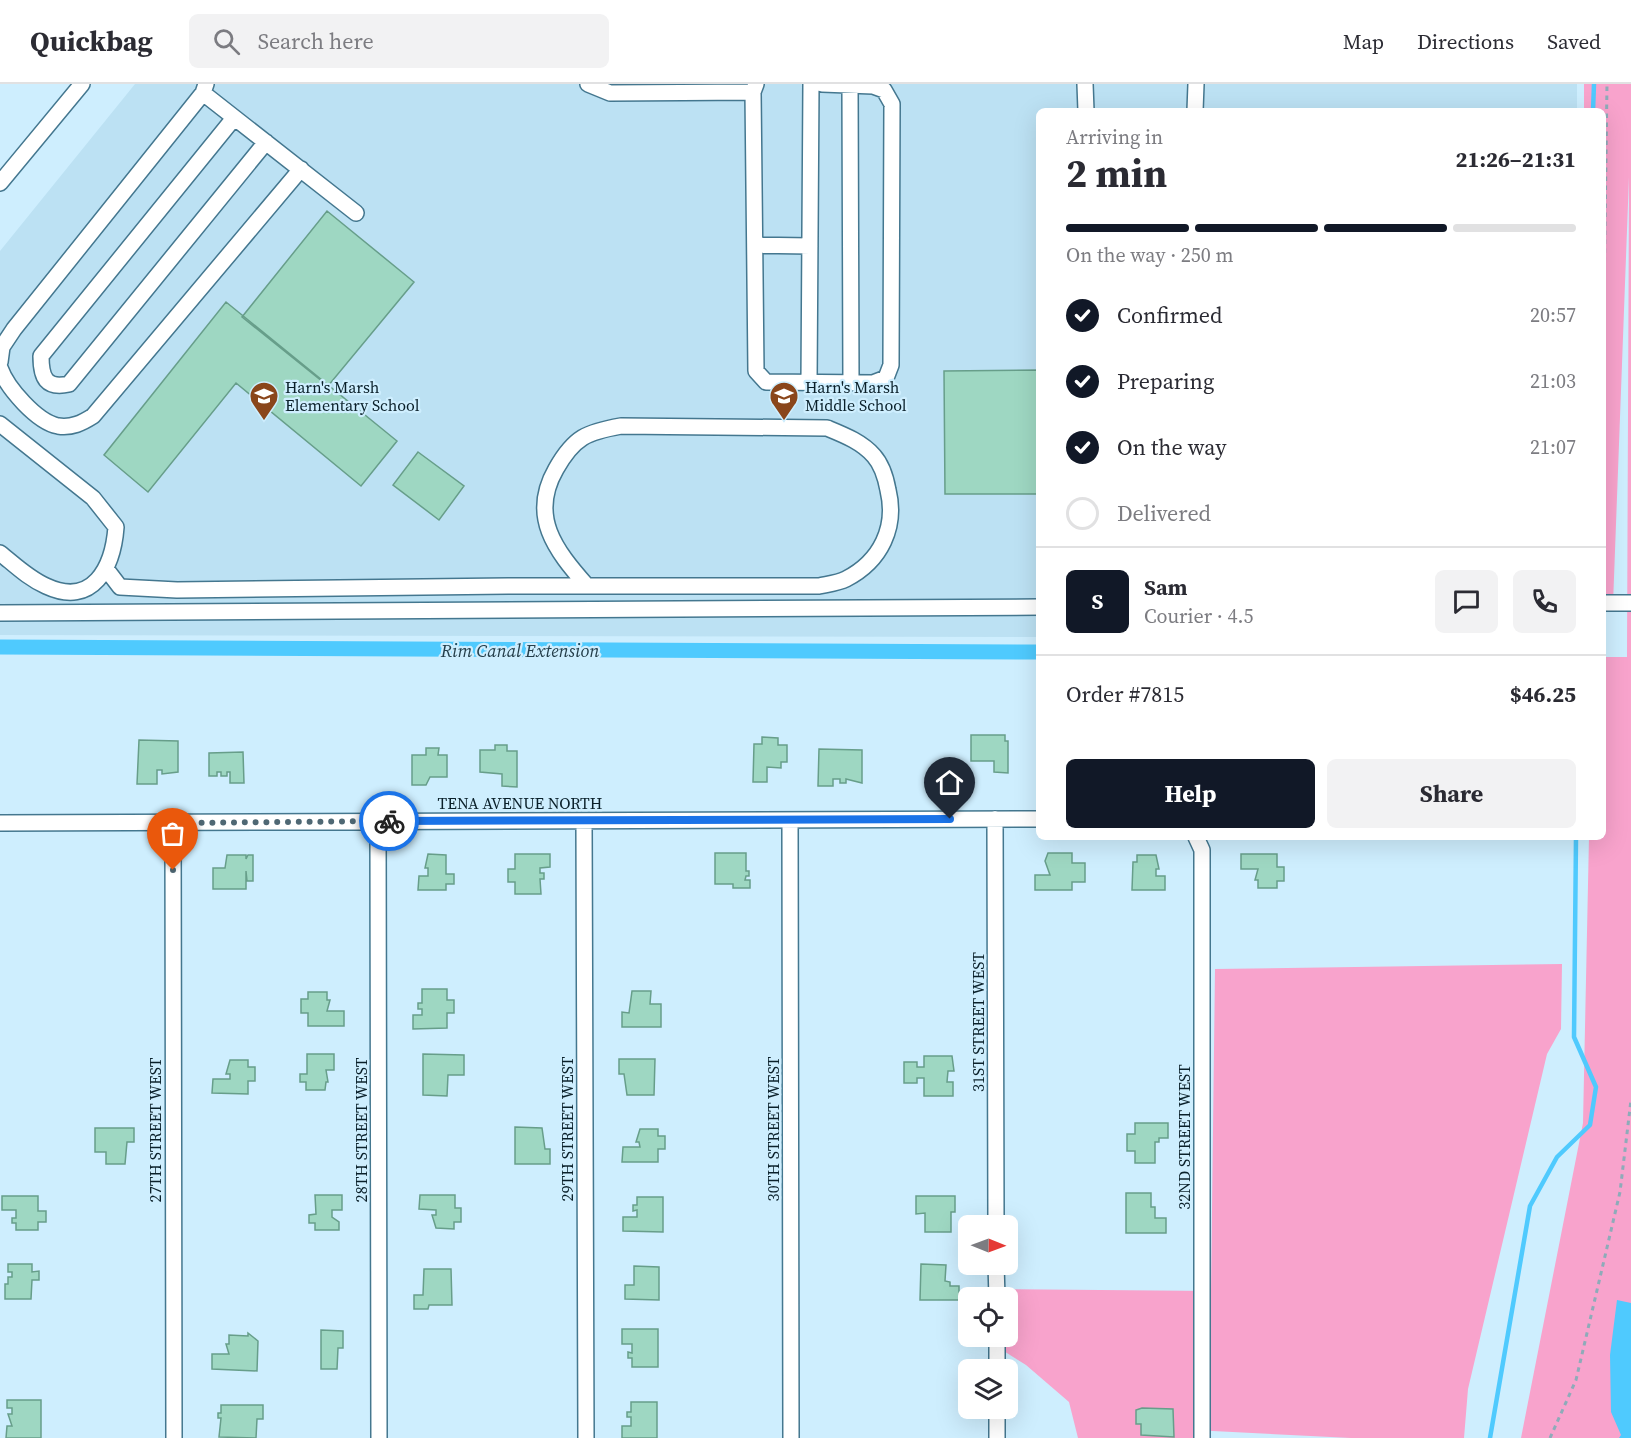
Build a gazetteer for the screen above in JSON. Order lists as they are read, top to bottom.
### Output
{
  "streets": {
    "street": [
      "TENA AVENUE NORTH",
      "31ST STREET WEST",
      "29TH STREET WEST",
      "30TH STREET WEST",
      "27TH STREET WEST",
      "28TH STREET WEST",
      "32ND STREET WEST"
    ]
  },
  "crossings": [
    ["TENA AVENUE NORTH", "31ST STREET WEST"],
    ["TENA AVENUE NORTH", "29TH STREET WEST"],
    ["TENA AVENUE NORTH", "30TH STREET WEST"],
    ["TENA AVENUE NORTH", "27TH STREET WEST"],
    ["TENA AVENUE NORTH", "28TH STREET WEST"]
  ],
  "water": ["Rim Canal Extension"],
  "places": {
    "school or university": ["Harn's Marsh Elementary School", "Harn's Marsh Middle School"]
  },
  "north": "right",
  "page": {
    "header": "Quickbag",
    "search": "Search here",
    "nav": ["Map", "Directions", "Saved"],
    "heading": ["2 min", "Arriving in", "21:26–21:31"],
    "panel": [
      "Sam",
      "Courier · 4.5",
      "Order #7815",
      "$46.25"
    ],
    "bar": "On the way · 250 m",
    "list": [
      ["Confirmed", "20:57"],
      ["Preparing", "21:03"],
      ["On the way", "21:07"],
      "Delivered"
    ],
    "round": "S",
    "buttons": ["Help", "Share"]
  }
}
